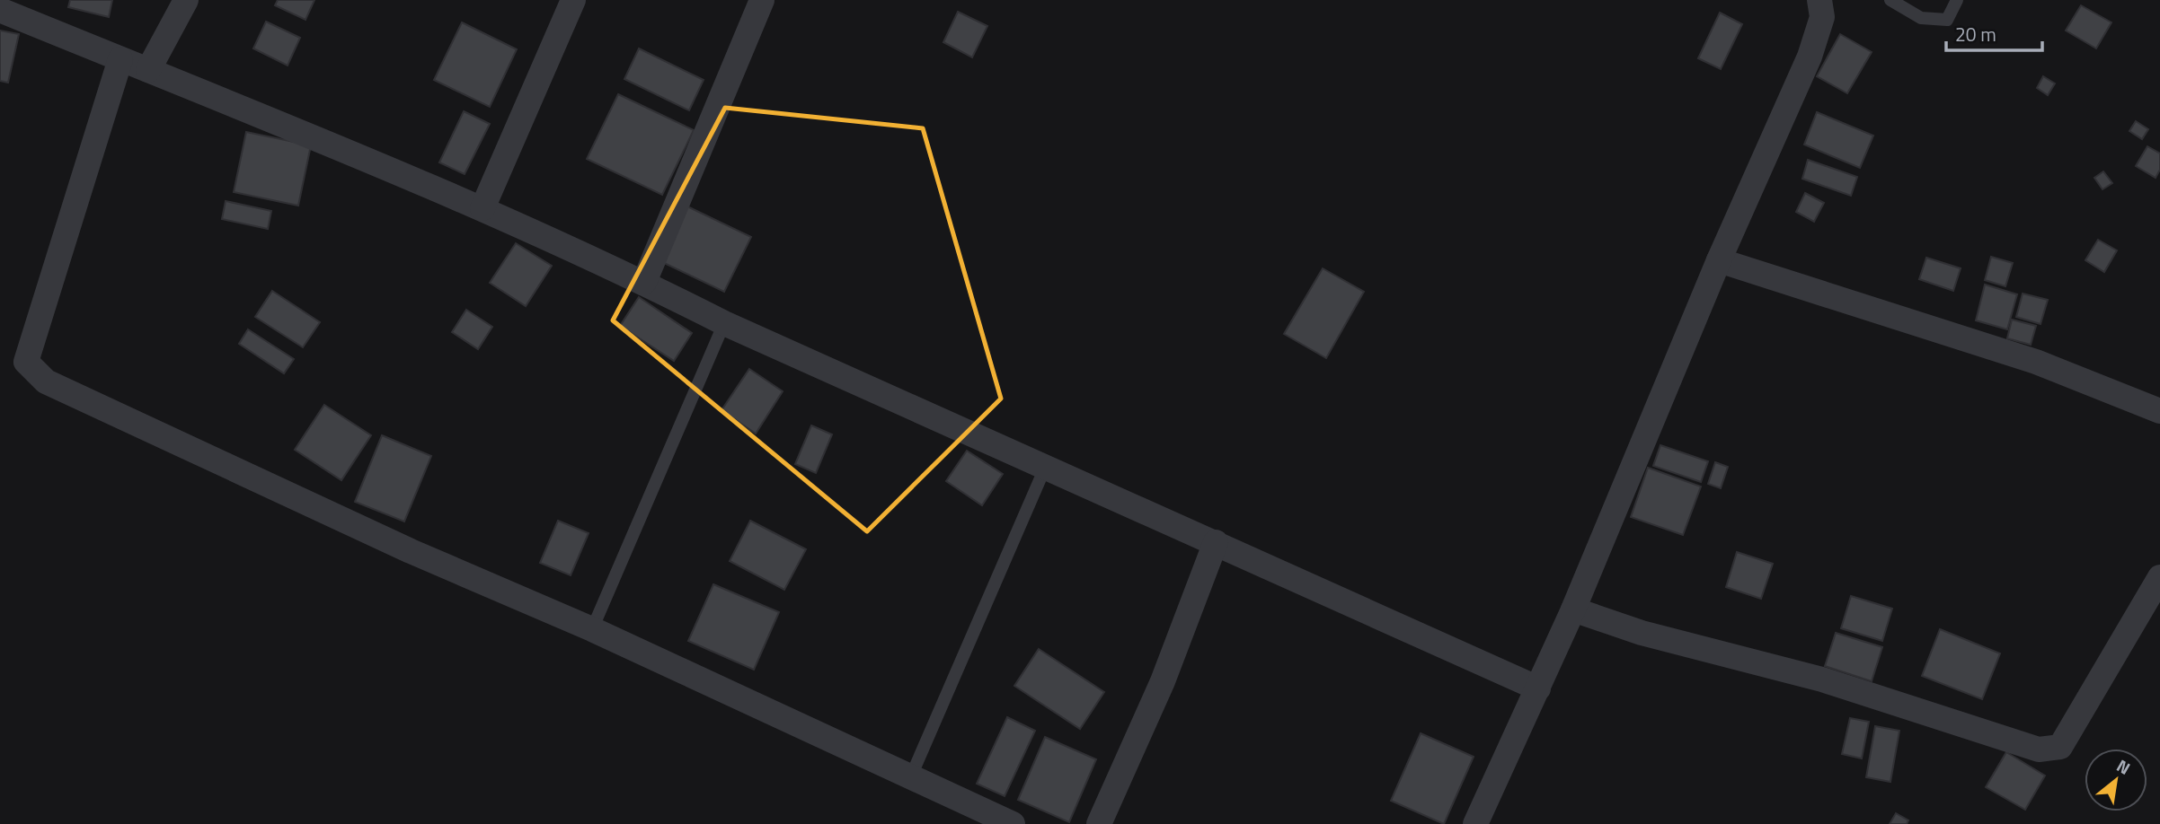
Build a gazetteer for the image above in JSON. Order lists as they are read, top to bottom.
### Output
{
  "scale_bar": "20 m",
  "north": "top right"
}
